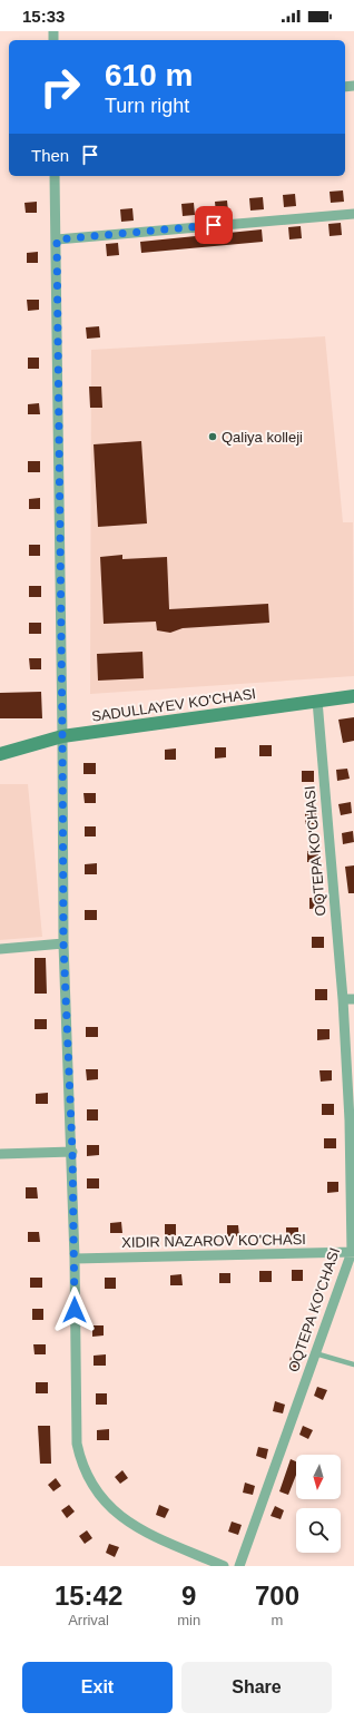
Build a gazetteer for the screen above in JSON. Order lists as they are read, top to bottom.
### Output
{
  "streets": {
    "main road": ["SADULLAYEV KO'CHASI"],
    "street": ["OQTEPA KO'CHASI", "XIDIR NAZAROV KO'CHASI"]
  },
  "crossings": [
    ["SADULLAYEV KO'CHASI", "OQTEPA KO'CHASI"],
    ["OQTEPA KO'CHASI", "XIDIR NAZAROV KO'CHASI"]
  ],
  "places": ["Qaliya kolleji"],
  "north": "bottom",
  "page": {
    "status": "15:33",
    "turn": ["610 m", "Turn right"],
    "then": "Then",
    "eta": [
      "15:42",
      "Arrival",
      "9",
      "min",
      "700",
      "m"
    ],
    "buttons": ["Exit", "Share"]
  }
}
